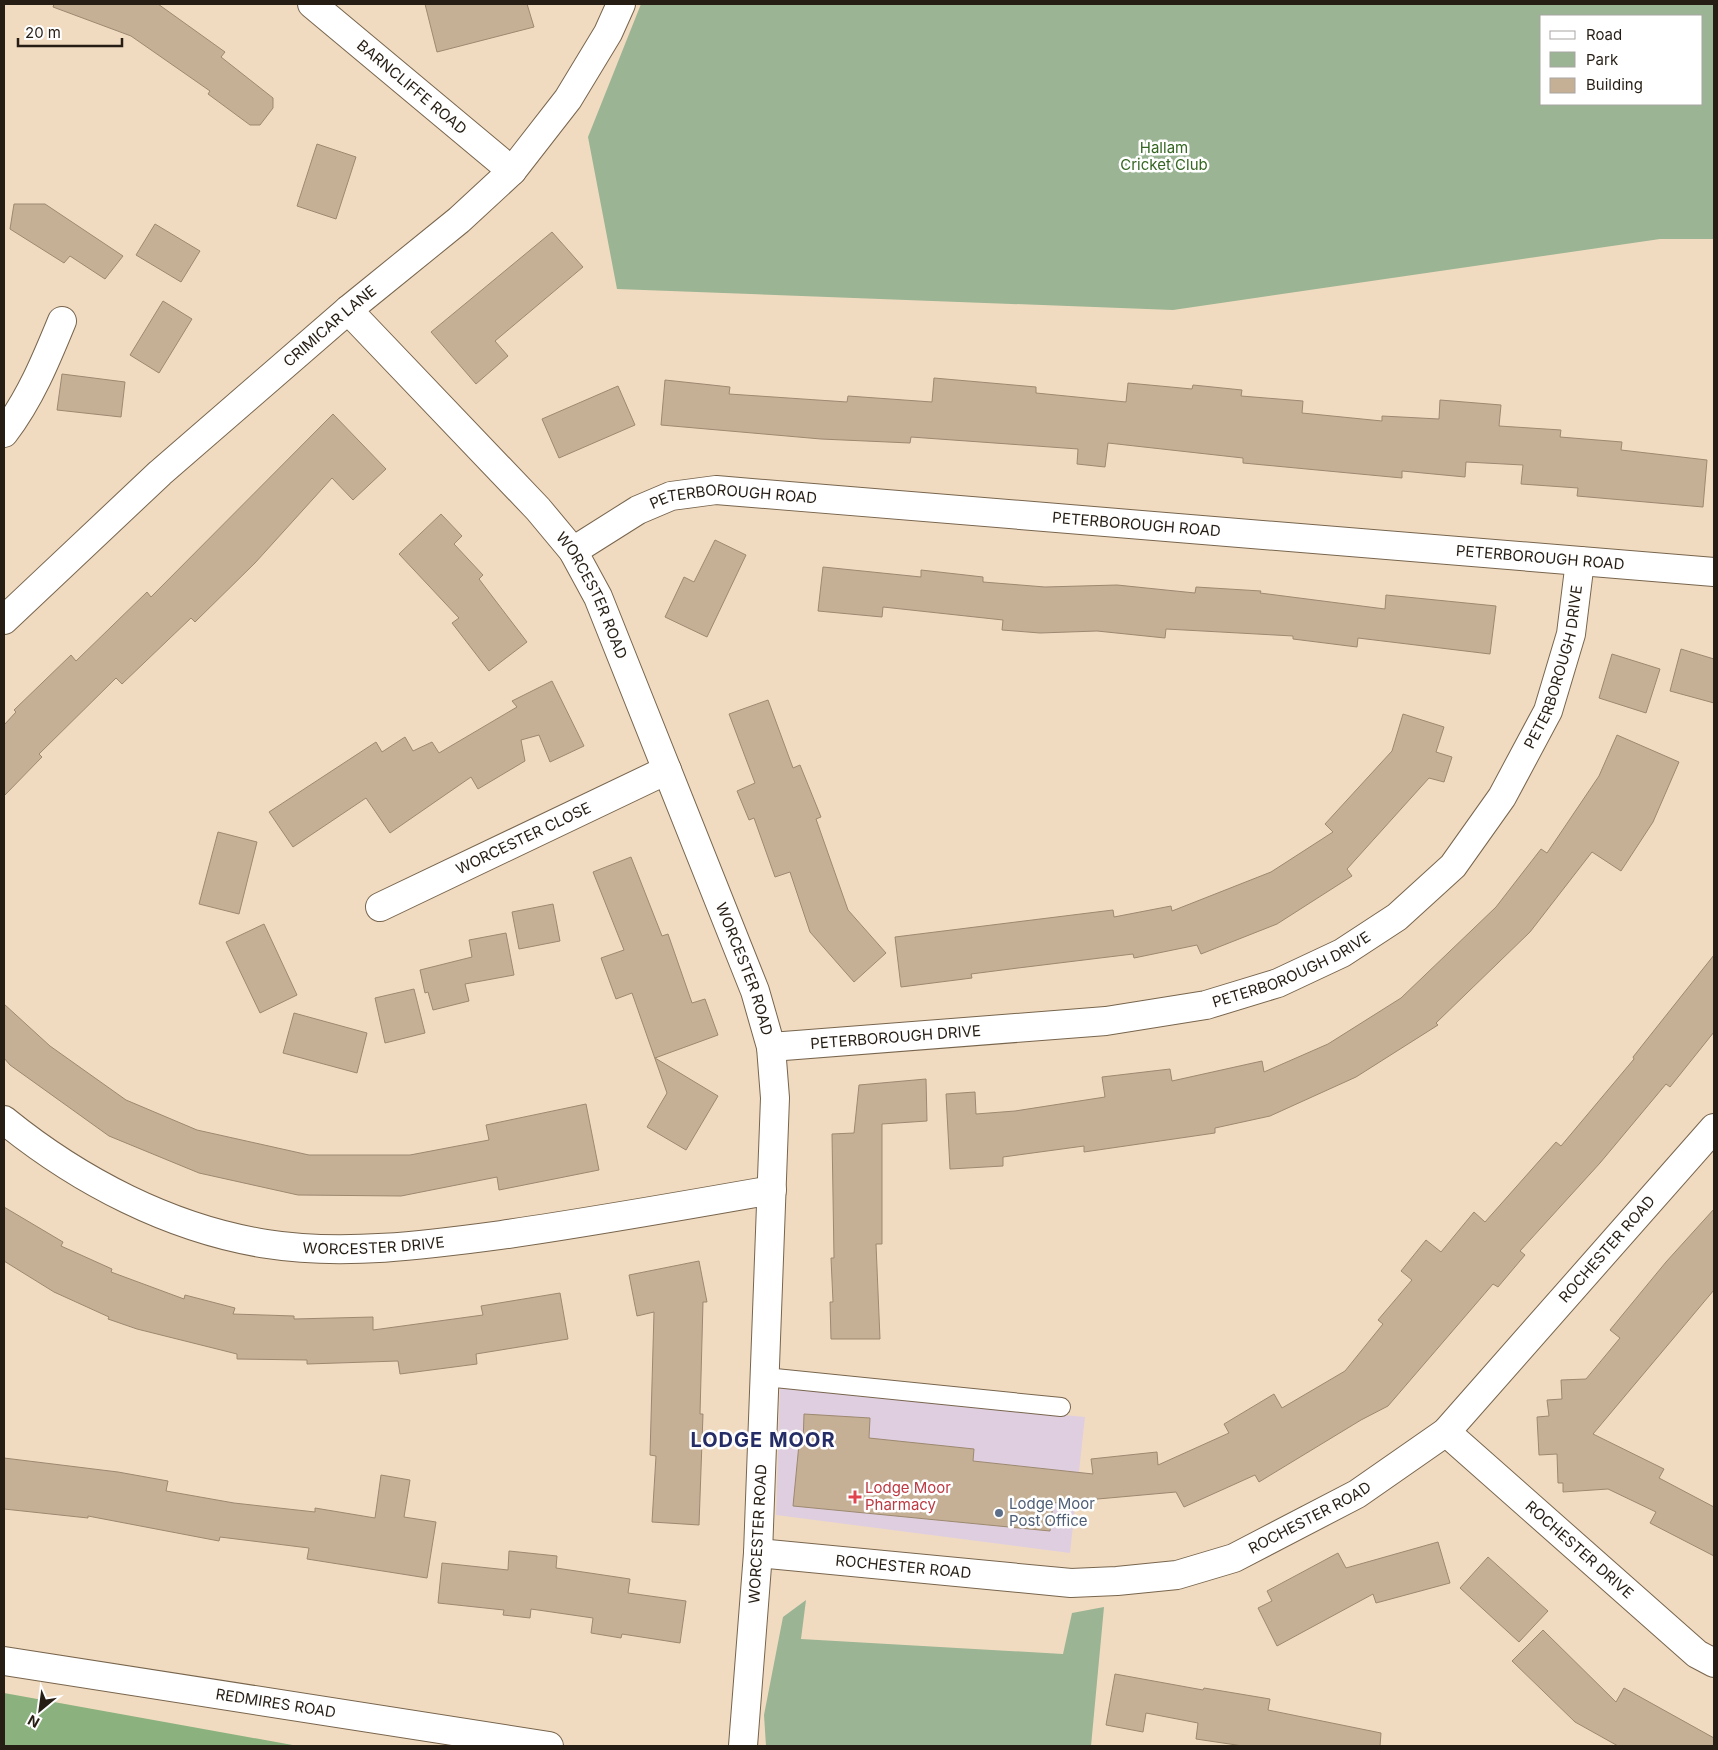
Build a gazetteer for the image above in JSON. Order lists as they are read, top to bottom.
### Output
{
  "streets": {
    "street": [
      "BARNCLIFFE ROAD",
      "CRIMICAR LANE",
      "PETERBOROUGH ROAD",
      "WORCESTER ROAD",
      "PETERBOROUGH DRIVE",
      "WORCESTER CLOSE",
      "WORCESTER DRIVE",
      "ROCHESTER ROAD",
      "ROCHESTER DRIVE",
      "REDMIRES ROAD"
    ]
  },
  "crossings": [
    ["BARNCLIFFE ROAD", "CRIMICAR LANE"],
    ["CRIMICAR LANE", "WORCESTER ROAD"],
    ["PETERBOROUGH ROAD", "WORCESTER ROAD"],
    ["PETERBOROUGH ROAD", "PETERBOROUGH DRIVE"],
    ["WORCESTER ROAD", "PETERBOROUGH DRIVE"],
    ["WORCESTER ROAD", "WORCESTER CLOSE"],
    ["WORCESTER ROAD", "WORCESTER DRIVE"],
    ["WORCESTER ROAD", "ROCHESTER ROAD"],
    ["ROCHESTER ROAD", "ROCHESTER DRIVE"]
  ],
  "districts": ["LODGE MOOR"],
  "parks": ["Hallam Cricket Club"],
  "places": {
    "health": ["Lodge Moor Pharmacy"],
    "other": ["Lodge Moor Post Office"]
  },
  "legend": ["Road", "Park", "Building"],
  "scale_bar": "20 m",
  "north": "bottom left"
}
